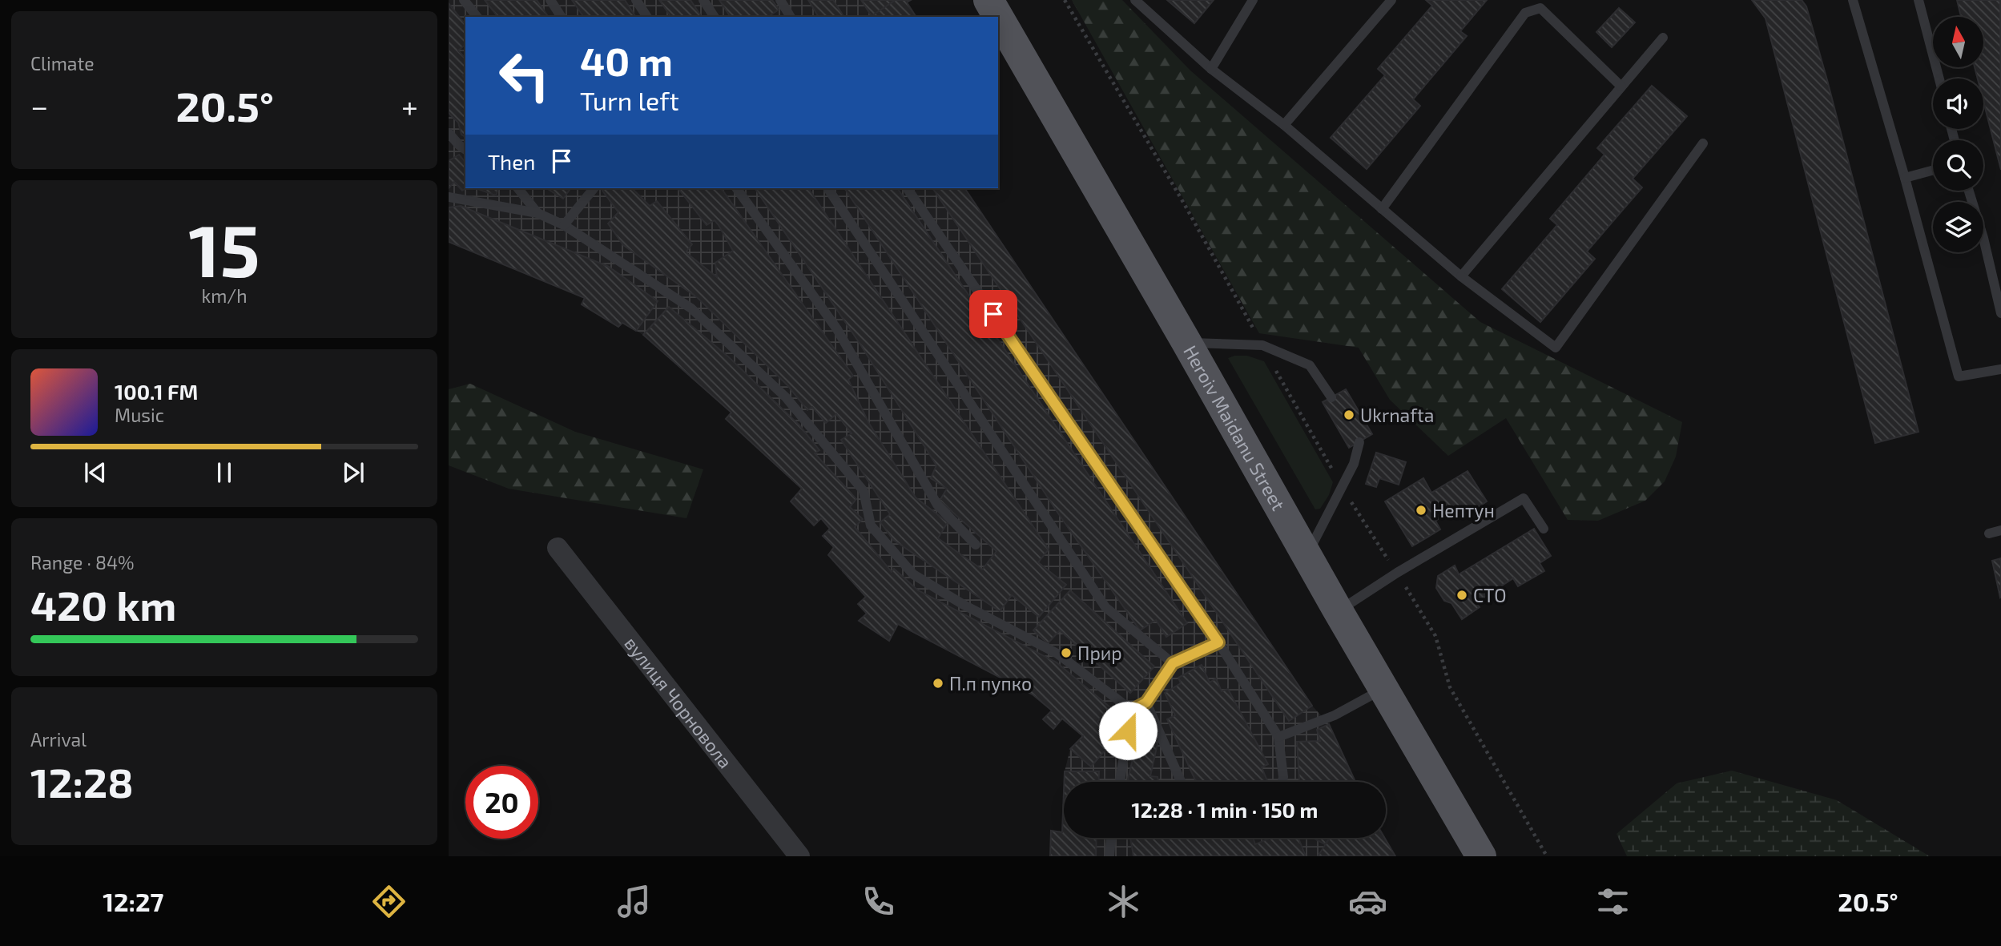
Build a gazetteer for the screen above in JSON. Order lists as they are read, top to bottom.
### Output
{
  "streets": {
    "main road": ["Heroiv Maidanu Street"],
    "street": ["вулиця Чорновола"]
  },
  "places": [
    "Ukrnafta",
    "Нептун",
    "СТО",
    "Прир",
    "П.п пупко"
  ],
  "north": "top",
  "page": {
    "tile": [
      "Climate",
      ["15", "km/h"],
      ["Range · 84%", "420 km"],
      ["Arrival", "12:28"]
    ],
    "turn": ["40 m", "Turn left"],
    "heat": ["−", "20.5°", "+"],
    "then": "Then",
    "song": ["100.1 FM", "Music"],
    "limit": "20",
    "trip": "12:28 · 1 min · 150 m",
    "tabs": ["12:27", "20.5°"]
  }
}
